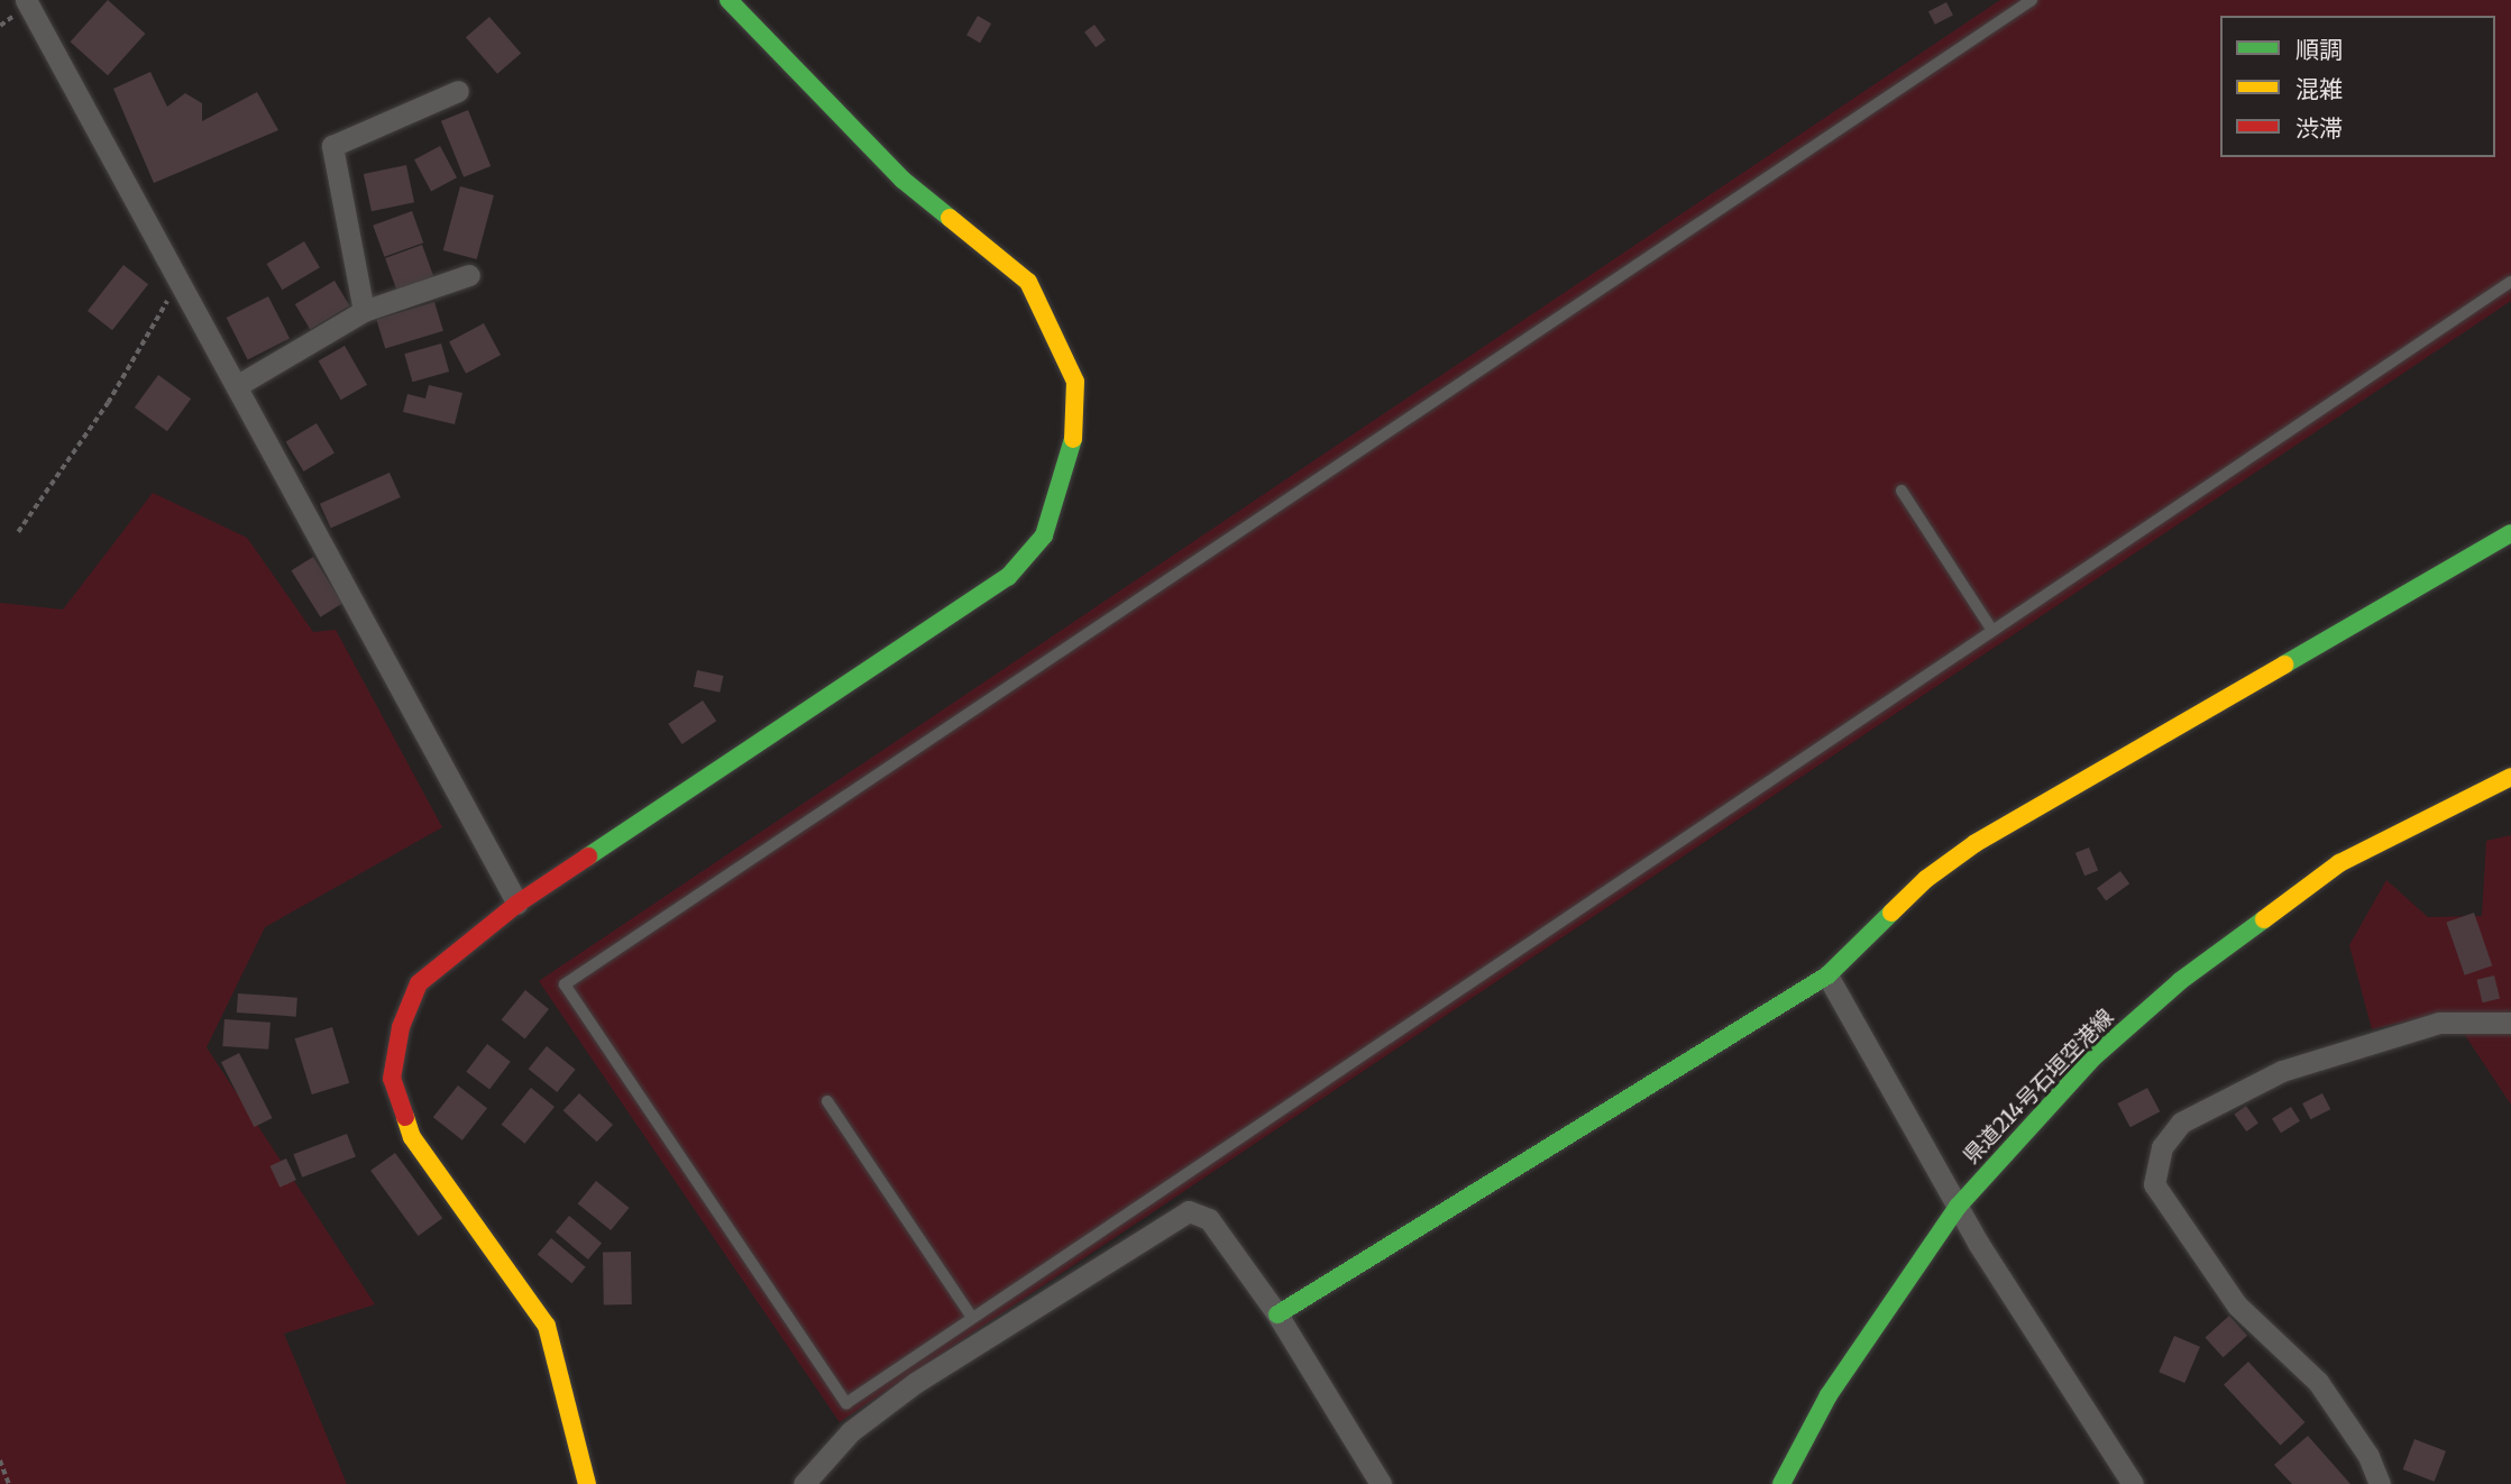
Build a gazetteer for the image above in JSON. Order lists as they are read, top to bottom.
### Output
{
  "streets": {
    "street": ["県道214号石垣空港線"]
  },
  "legend": ["順調", "混雑", "渋滞"]
}
